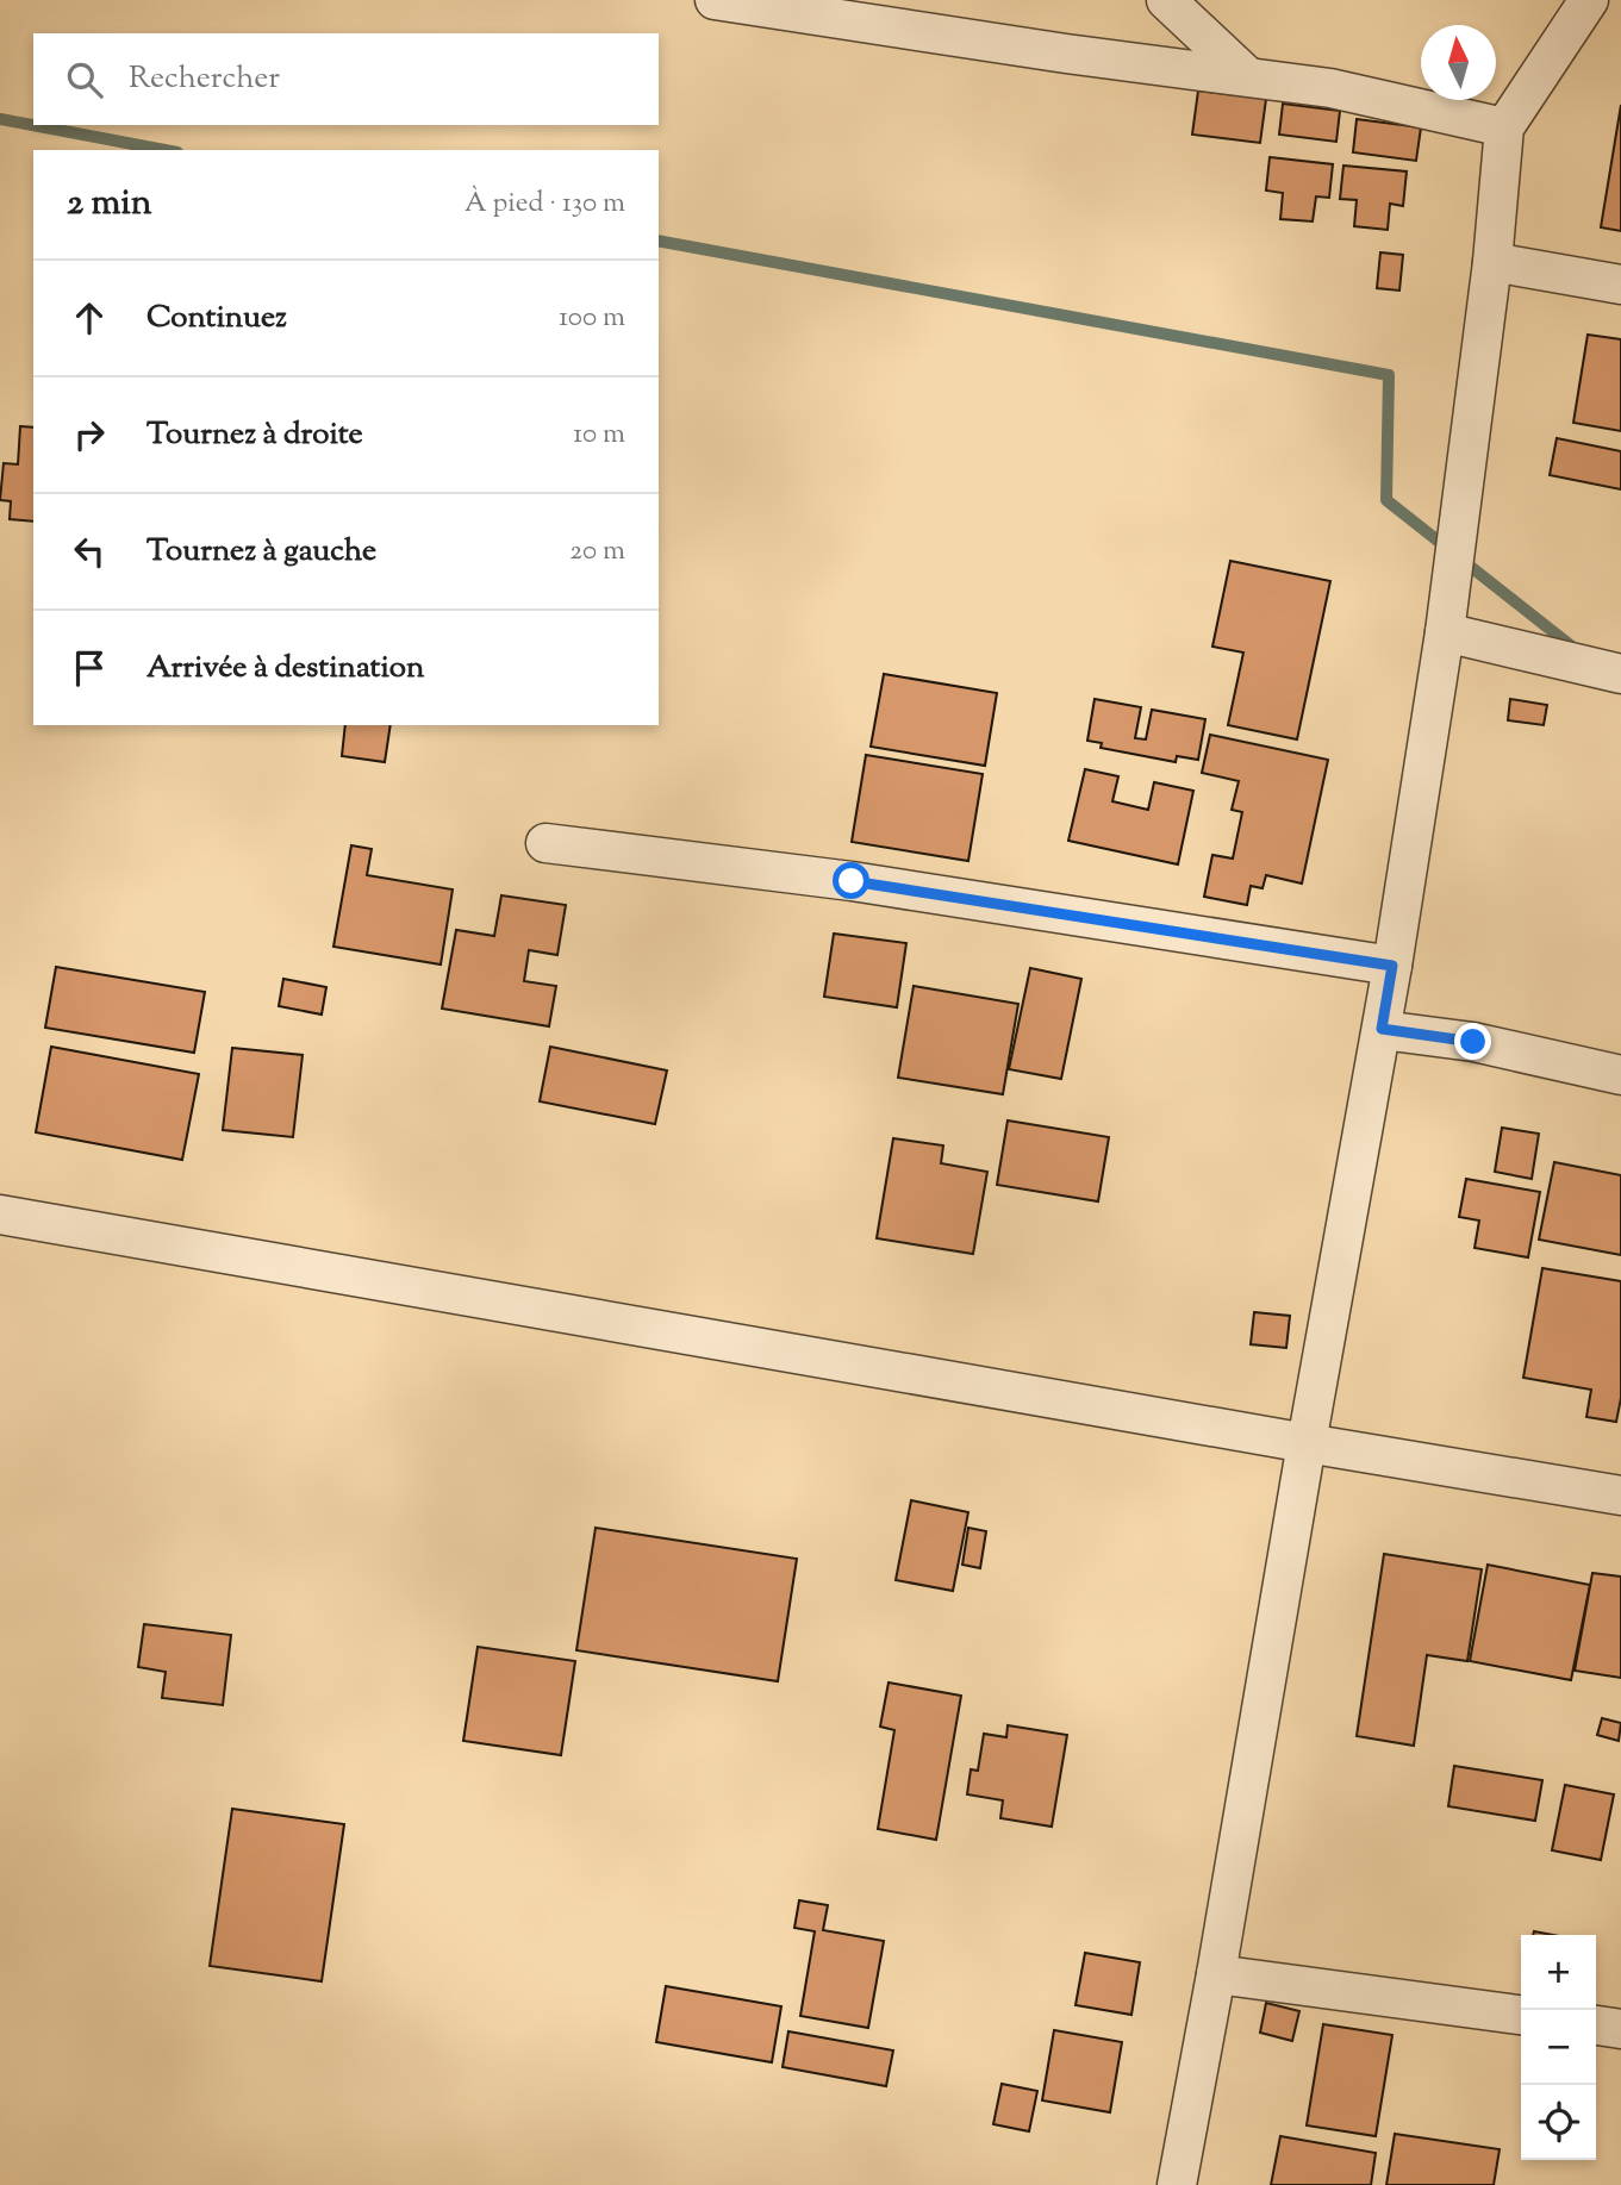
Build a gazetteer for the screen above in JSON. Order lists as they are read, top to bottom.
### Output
{
  "north": "top",
  "page": {
    "search": "Rechercher",
    "heading": ["2 min", "À pied · 130 m"],
    "list": [
      ["Continuez", "100 m"],
      ["Tournez à droite", "10 m"],
      ["Tournez à gauche", "20 m"],
      "Arrivée à destination"
    ],
    "map_buttons": ["+", "−"]
  }
}
